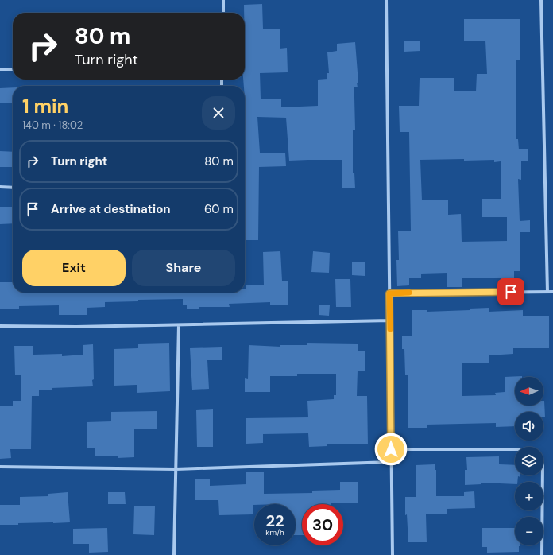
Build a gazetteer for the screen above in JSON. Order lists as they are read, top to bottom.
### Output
{
  "north": "left",
  "page": {
    "turn": ["80 m", "Turn right"],
    "heading": ["1 min", "140 m · 18:02"],
    "list": [
      {
        "name": "Turn right",
        "value": "80 m"
      },
      {
        "name": "Arrive at destination",
        "value": "60 m"
      }
    ],
    "buttons": ["Exit", "Share"],
    "map_buttons": ["+", "−"],
    "speed": "22 km/h",
    "limit": "30"
  }
}
